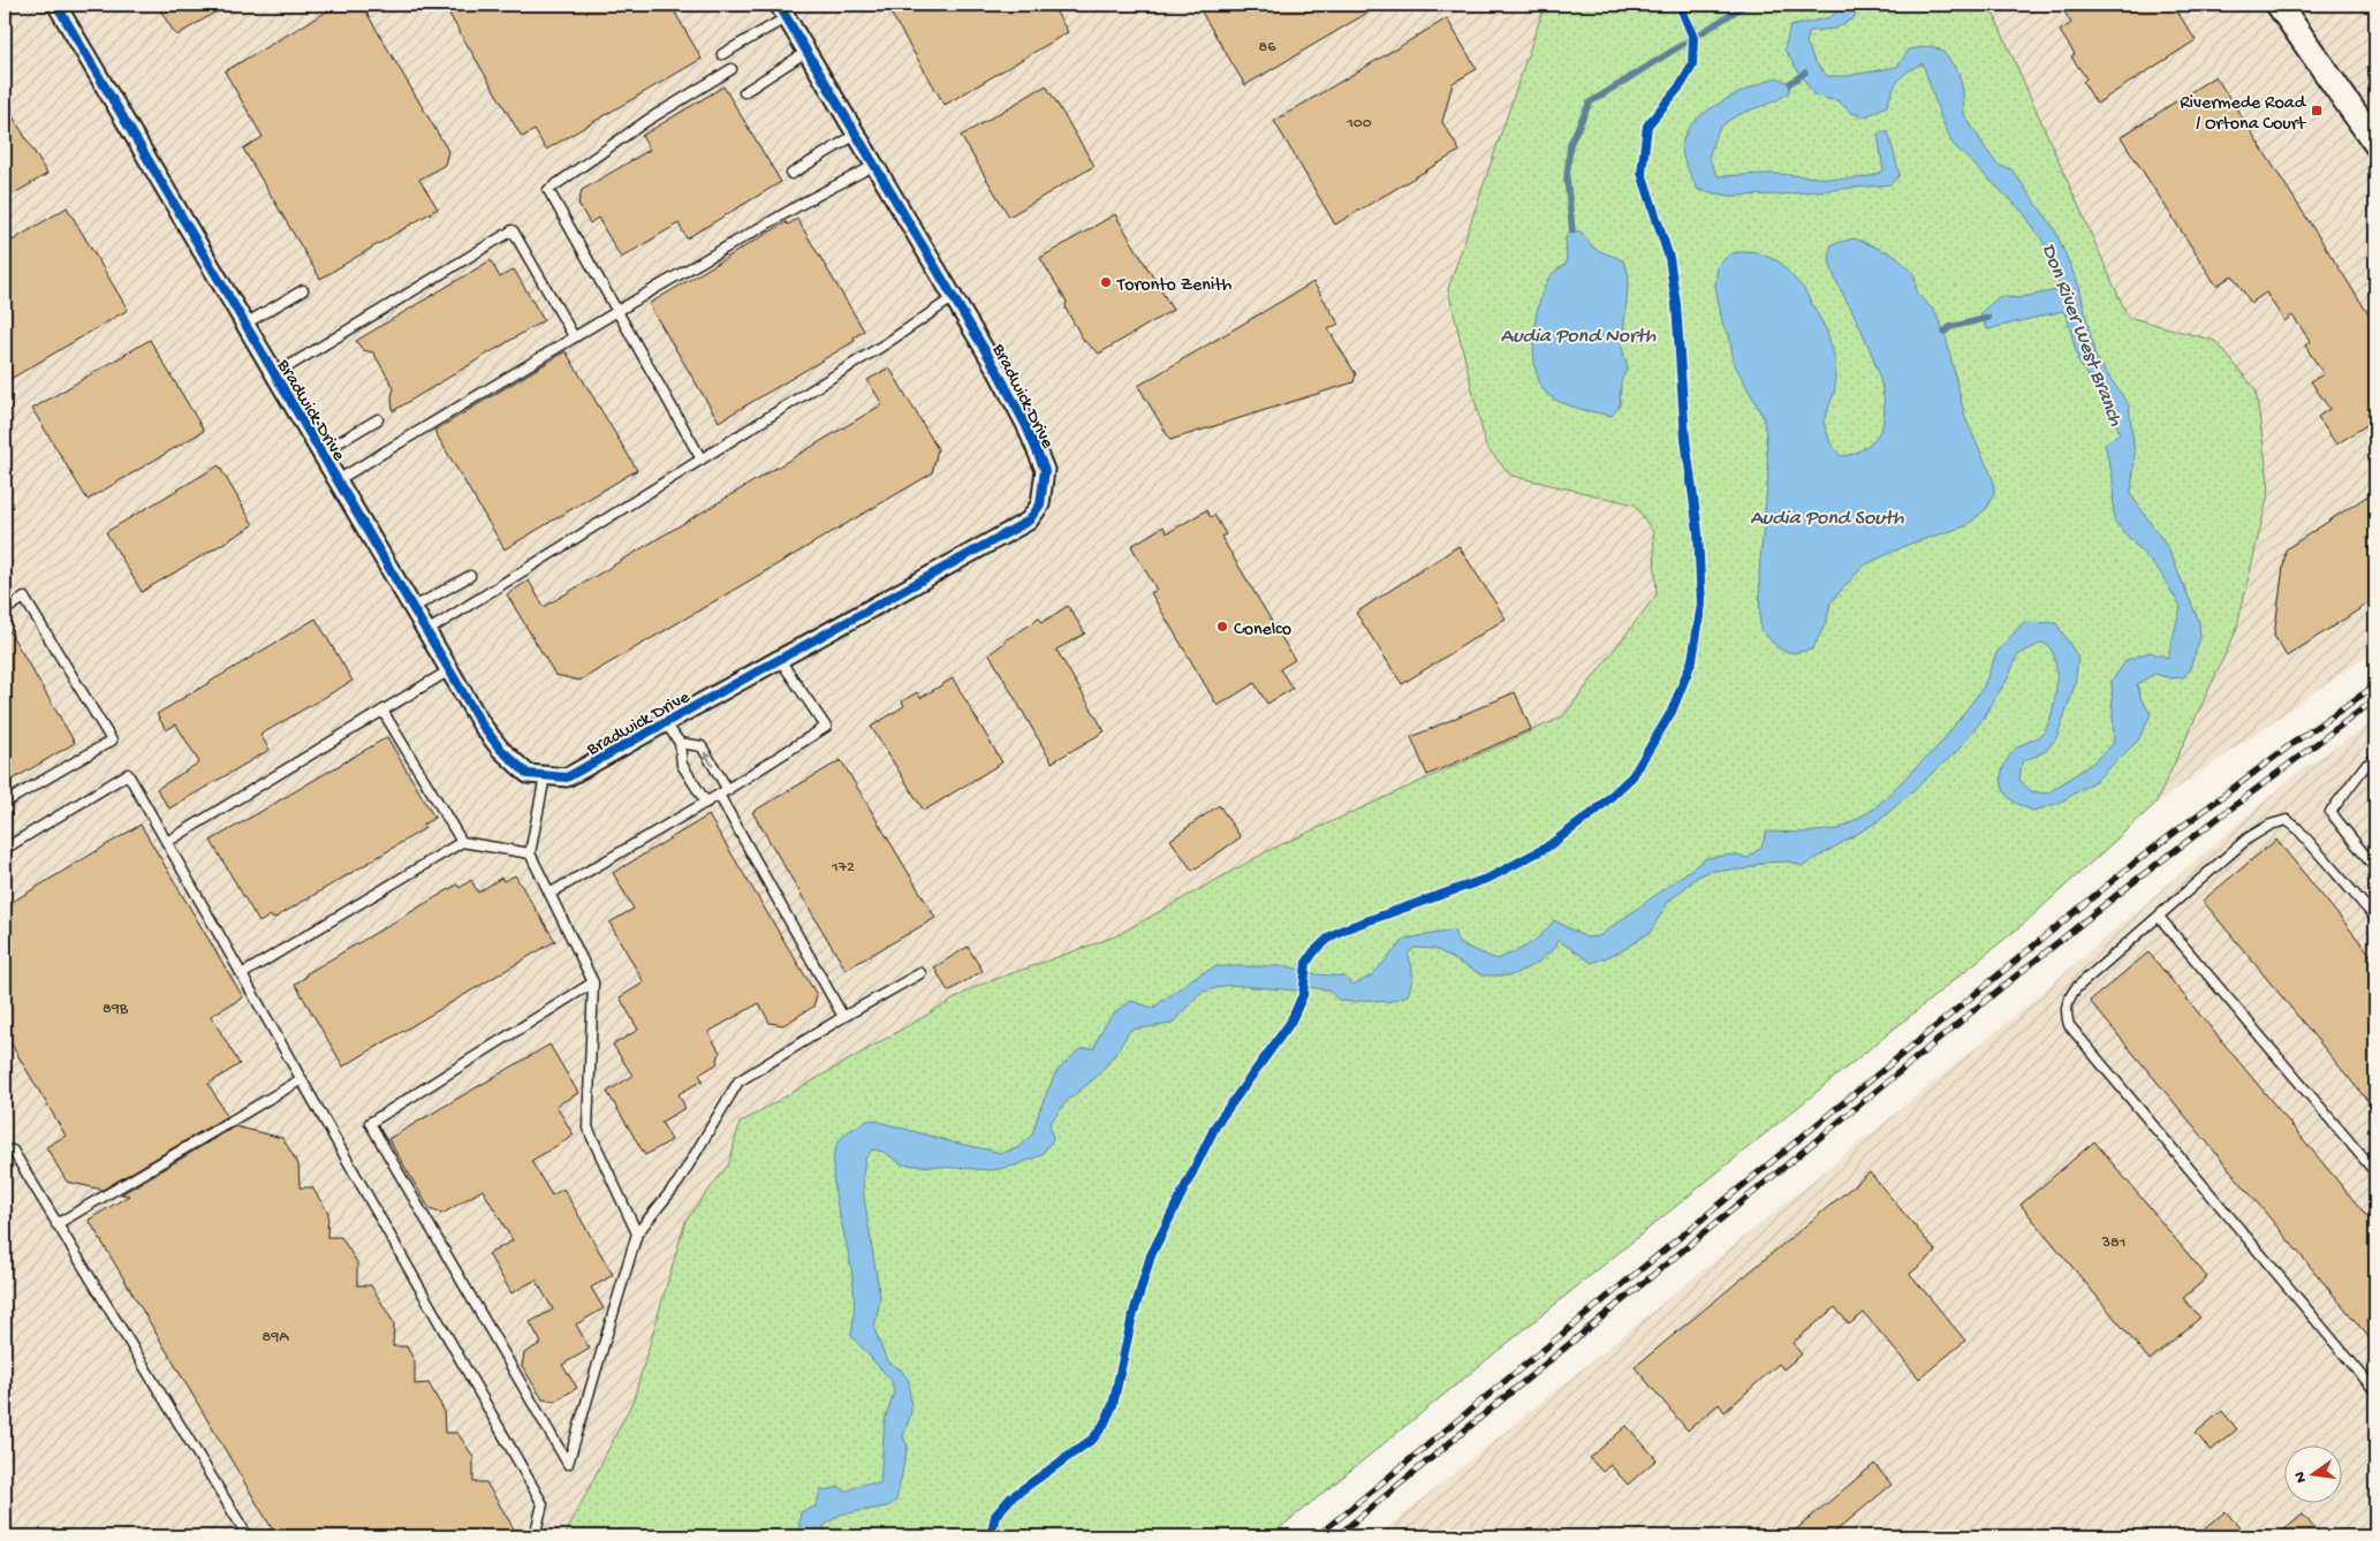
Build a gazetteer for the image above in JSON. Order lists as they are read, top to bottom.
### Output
{
  "streets": {
    "street": ["Bradwick Drive"]
  },
  "water": ["Audia Pond North", "Don River West Branch", "Audia Pond South"],
  "places": {
    "transit": ["Rivermede Road / Ortona Court"],
    "other": ["Toronto Zenith", "Conelco"]
  },
  "house_numbers": [
    "86",
    "100",
    "172",
    "89B",
    "381",
    "89A"
  ],
  "north": "left"
}
